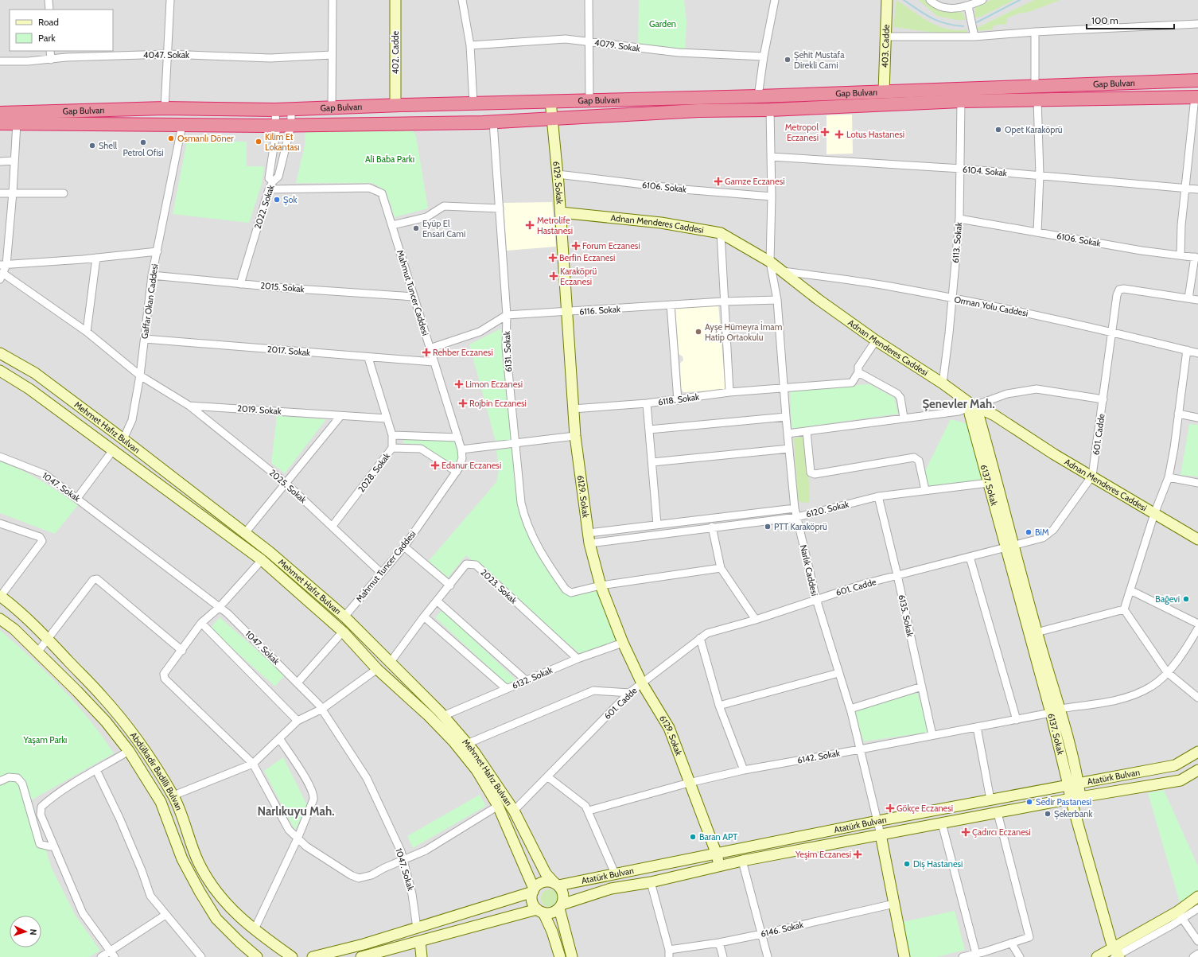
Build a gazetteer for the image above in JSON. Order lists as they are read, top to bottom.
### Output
{
  "streets": {
    "highway": ["Gap Bulvarı"],
    "main road": [
      "403. Cadde",
      "402. Cadde",
      "6129. Sokak",
      "Adnan Menderes Caddesi",
      "Mehmet Hafız Bulvarı",
      "6137. Sokak",
      "Abdülkadir Badilli Bulvarı",
      "Atatürk Bulvarı"
    ],
    "street": [
      "4079. Sokak",
      "4047. Sokak",
      "6104. Sokak",
      "6106. Sokak",
      "2022. Sokak",
      "6113. Sokak",
      "2015. Sokak",
      "Mahmut Tuncer Caddesi",
      "Gaffar Okan Caddesi",
      "Orman Yolu Caddesi",
      "6116. Sokak",
      "2017. Sokak",
      "6131. Sokak",
      "6118. Sokak",
      "2019. Sokak",
      "601. Cadde",
      "2028. Sokak",
      "2025. Sokak",
      "1047. Sokak",
      "6120. Sokak",
      "Narlık Caddesi",
      "2023. Sokak",
      "6135. Sokak",
      "6132. Sokak",
      "6142. Sokak",
      "6146. Sokak"
    ]
  },
  "crossings": [
    ["403. Cadde", "Gap Bulvarı"],
    ["402. Cadde", "Gap Bulvarı"],
    ["Gap Bulvarı", "6129. Sokak"],
    ["Gap Bulvarı", "2022. Sokak"],
    ["Gap Bulvarı", "6113. Sokak"],
    ["Gap Bulvarı", "Gaffar Okan Caddesi"],
    ["Gap Bulvarı", "6131. Sokak"],
    ["Gap Bulvarı", "Narlık Caddesi"],
    ["6104. Sokak", "6113. Sokak"],
    ["6104. Sokak", "Narlık Caddesi"],
    ["6129. Sokak", "6106. Sokak"],
    ["6129. Sokak", "Adnan Menderes Caddesi"],
    ["6129. Sokak", "6116. Sokak"],
    ["6129. Sokak", "6131. Sokak"],
    ["6129. Sokak", "6118. Sokak"],
    ["6129. Sokak", "601. Cadde"],
    ["6129. Sokak", "6120. Sokak"],
    ["6129. Sokak", "6132. Sokak"],
    ["6129. Sokak", "6142. Sokak"],
    ["6129. Sokak", "Atatürk Bulvarı"],
    ["6106. Sokak", "6113. Sokak"],
    ["6106. Sokak", "Narlık Caddesi"],
    ["2022. Sokak", "2015. Sokak"],
    ["2022. Sokak", "Mahmut Tuncer Caddesi"],
    ["Adnan Menderes Caddesi", "6113. Sokak"],
    ["Adnan Menderes Caddesi", "Orman Yolu Caddesi"],
    ["Adnan Menderes Caddesi", "601. Cadde"],
    ["Adnan Menderes Caddesi", "6137. Sokak"],
    ["Adnan Menderes Caddesi", "Narlık Caddesi"],
    ["6113. Sokak", "Orman Yolu Caddesi"],
    ["2015. Sokak", "Mahmut Tuncer Caddesi"],
    ["2015. Sokak", "Gaffar Okan Caddesi"],
    ["Mahmut Tuncer Caddesi", "6116. Sokak"],
    ["Mahmut Tuncer Caddesi", "2017. Sokak"],
    ["Mahmut Tuncer Caddesi", "Mehmet Hafız Bulvarı"],
    ["Mahmut Tuncer Caddesi", "2025. Sokak"],
    ["Gaffar Okan Caddesi", "2017. Sokak"],
    ["Gaffar Okan Caddesi", "2019. Sokak"],
    ["Gaffar Okan Caddesi", "Mehmet Hafız Bulvarı"],
    ["Orman Yolu Caddesi", "601. Cadde"],
    ["6116. Sokak", "6131. Sokak"],
    ["6116. Sokak", "Narlık Caddesi"],
    ["2017. Sokak", "2028. Sokak"],
    ["6118. Sokak", "Narlık Caddesi"],
    ["2019. Sokak", "2028. Sokak"],
    ["2019. Sokak", "2025. Sokak"],
    ["Mehmet Hafız Bulvarı", "601. Cadde"],
    ["Mehmet Hafız Bulvarı", "2023. Sokak"],
    ["Mehmet Hafız Bulvarı", "6132. Sokak"],
    ["Mehmet Hafız Bulvarı", "Atatürk Bulvarı"],
    ["601. Cadde", "6137. Sokak"],
    ["601. Cadde", "Narlık Caddesi"],
    ["601. Cadde", "6135. Sokak"],
    ["2028. Sokak", "2025. Sokak"],
    ["6137. Sokak", "6120. Sokak"],
    ["6137. Sokak", "6142. Sokak"],
    ["6137. Sokak", "Atatürk Bulvarı"],
    ["6120. Sokak", "Narlık Caddesi"],
    ["6120. Sokak", "6135. Sokak"],
    ["Narlık Caddesi", "6142. Sokak"],
    ["Narlık Caddesi", "Atatürk Bulvarı"],
    ["2023. Sokak", "6132. Sokak"],
    ["6135. Sokak", "6142. Sokak"]
  ],
  "districts": ["Şenevler Mah.", "Narlıkuyu Mah."],
  "parks": ["Garden", "Ali Baba Parkı", "Yaşam Parkı"],
  "places": {
    "other": [
      "Şehit Mustafa Direkli Cami",
      "Opet Karaköprü",
      "Osmanlı Döner",
      "Kilim Et Lokantası",
      "Petrol Ofisi",
      "Shell",
      "Şok",
      "Eyüp El Ensari Cami",
      "Ayşe Hümeyra İmam Hatip Ortaokulu",
      "PTT Karaköprü",
      "BiM",
      "Bağevi",
      "Sedir Pastanesi",
      "Şekerbank",
      "Baran APT",
      "Diş Hastanesi"
    ],
    "health": [
      "Metropol Eczanesi",
      "Lotus Hastanesi",
      "Gamze Eczanesi",
      "Metrolife Hastanesi",
      "Forum Eczanesi",
      "Berfin Eczanesi",
      "Karaköprü Eczanesi",
      "Rehber Eczanesi",
      "Limon Eczanesi",
      "Rojbin Eczanesi",
      "Edanur Eczanesi",
      "Gökçe Eczanesi",
      "Çadırcı Eczanesi",
      "Yeşim Eczanesi"
    ]
  },
  "legend": ["Road", "Park"],
  "scale_bar": "100 m",
  "north": "right"
}
